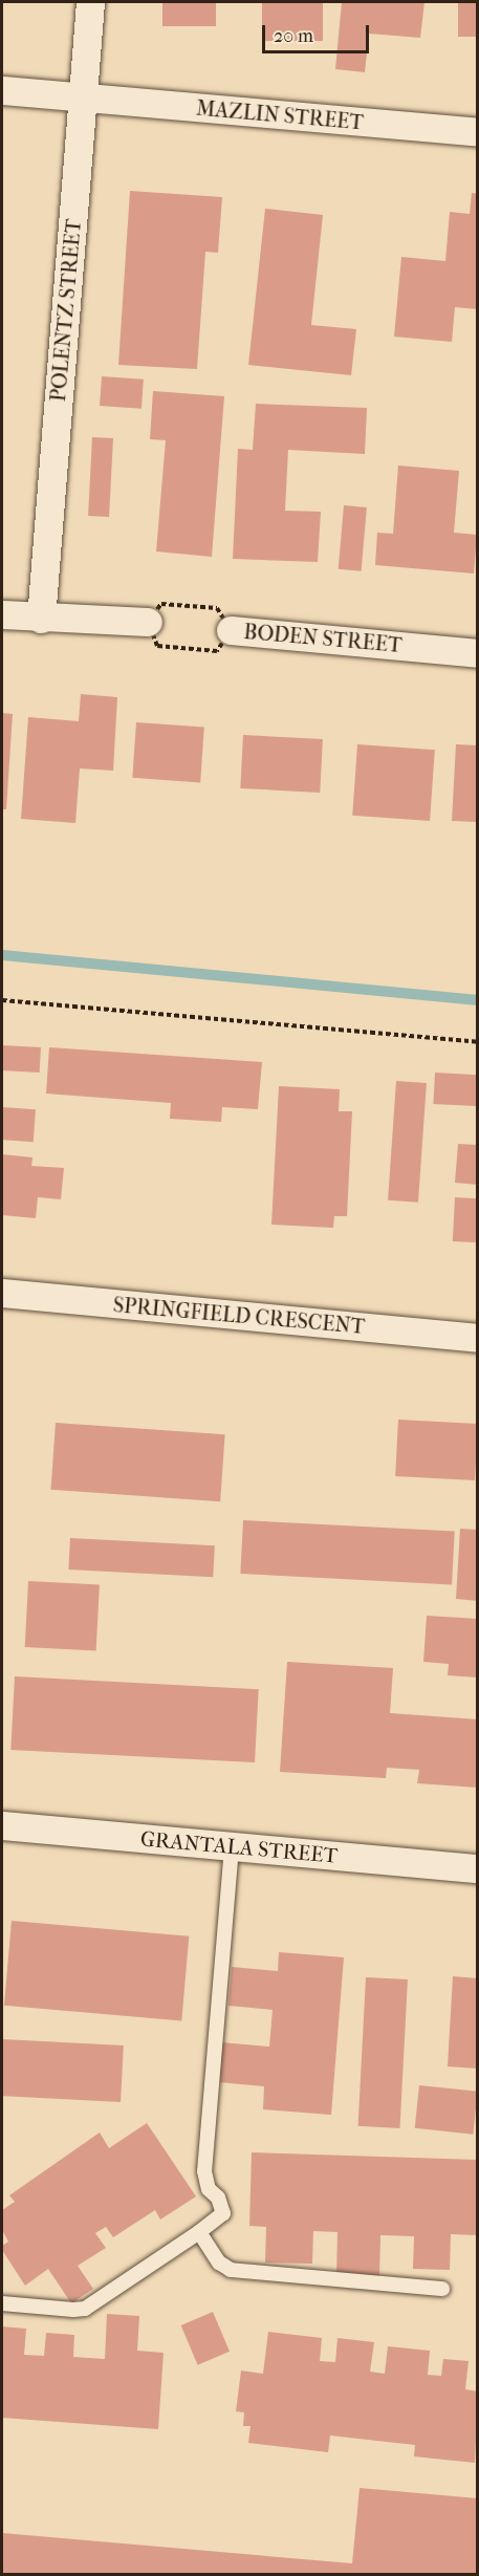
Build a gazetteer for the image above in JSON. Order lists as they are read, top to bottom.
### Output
{
  "streets": {
    "street": [
      "MAZLIN STREET",
      "POLENTZ STREET",
      "BODEN STREET",
      "SPRINGFIELD CRESCENT",
      "GRANTALA STREET"
    ]
  },
  "crossings": [
    ["MAZLIN STREET", "POLENTZ STREET"]
  ],
  "scale_bar": "20 m"
}
